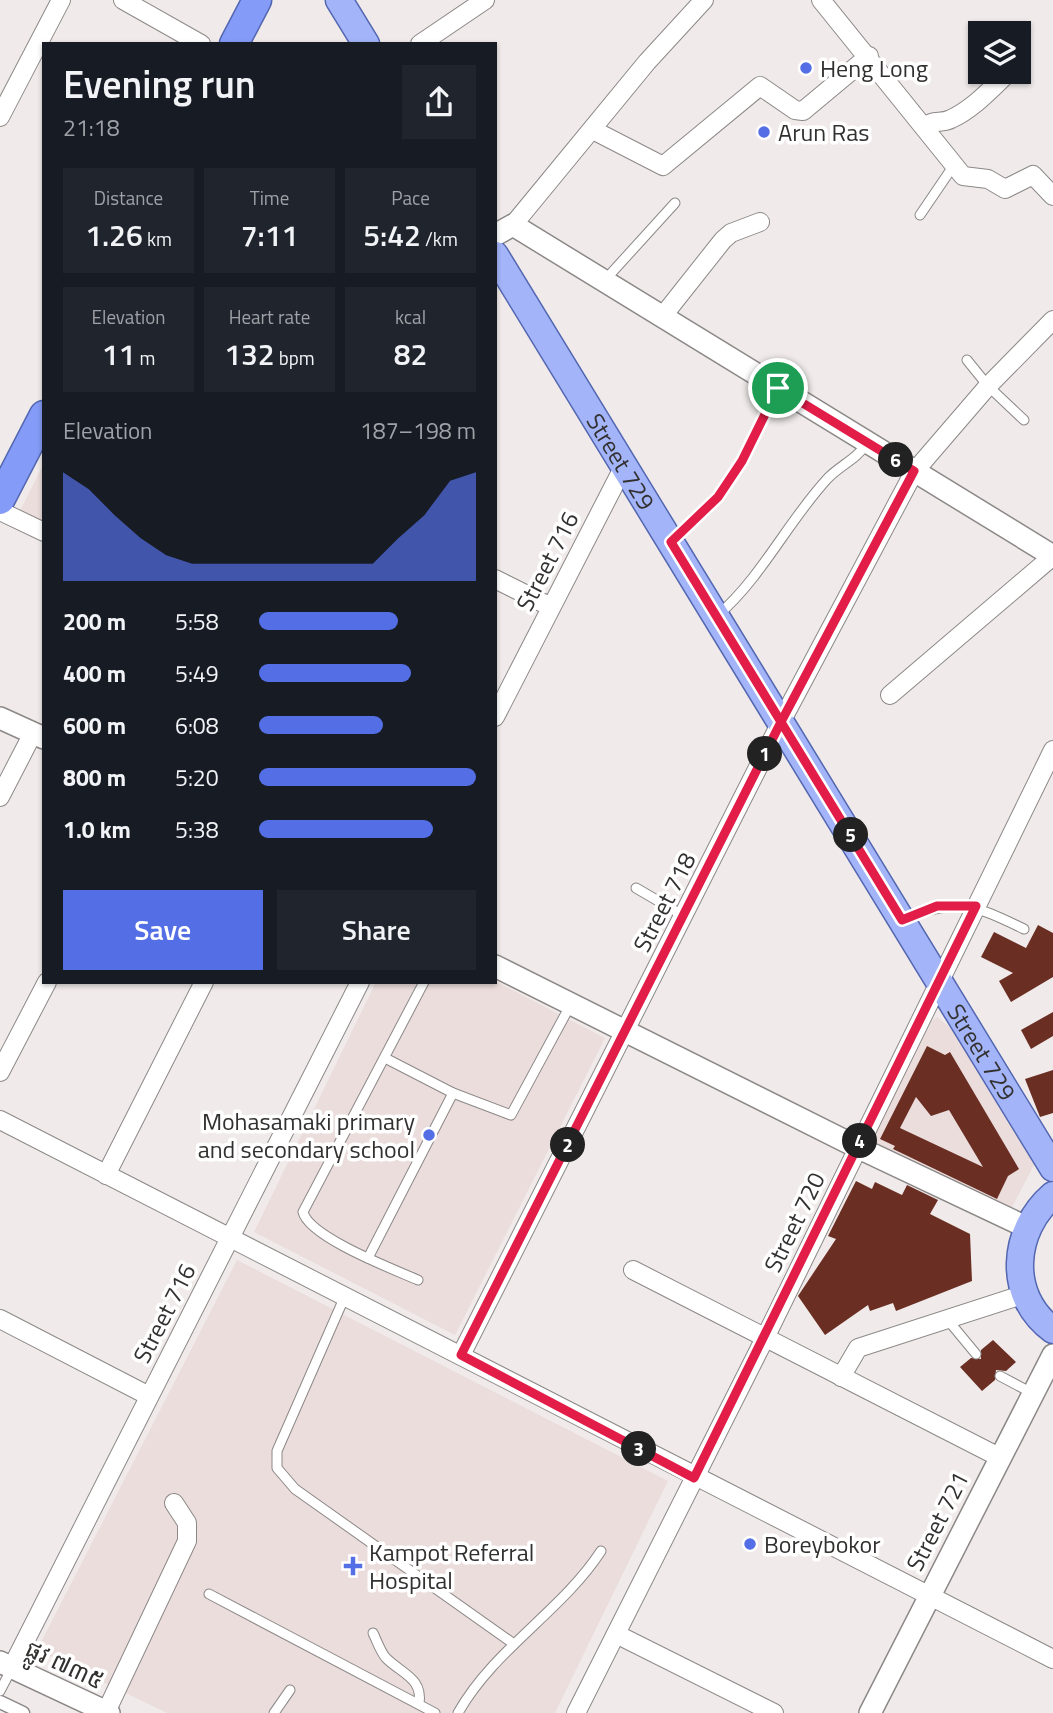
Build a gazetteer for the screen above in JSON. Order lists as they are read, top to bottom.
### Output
{
  "streets": {
    "main road": ["Street 729"],
    "street": [
      "Street 716",
      "Street 718",
      "Street 720",
      "Street 721",
      "ផ្លូវ ៧៣៥"
    ]
  },
  "crossings": [
    ["Street 729", "Street 716"],
    ["Street 729", "Street 718"],
    ["Street 729", "Street 720"],
    ["Street 716", "ផ្លូវ ៧៣៥"]
  ],
  "places": {
    "other": [
      "Heng Long",
      "Arun Ras",
      "Mohasamaki primary and secondary school",
      "Boreybokor"
    ],
    "health": ["Kampot Referral Hospital"]
  },
  "page": {
    "heading": ["Evening run", "21:18"],
    "stats": [
      ["Distance", "1.26 km"],
      ["Time", "7:11"],
      ["Pace", "5:42 /km"],
      ["Elevation", "11 m"],
      ["Heart rate", "132 bpm"],
      ["kcal", "82"]
    ],
    "chart": ["Elevation", "187–198 m"],
    "pins": [
      "6",
      "1",
      "5",
      "4",
      "2",
      "3"
    ],
    "list": [
      {
        "name": "200 m",
        "note": "5:58"
      },
      {
        "name": "400 m",
        "note": "5:49"
      },
      {
        "name": "600 m",
        "note": "6:08"
      },
      {
        "name": "800 m",
        "note": "5:20"
      },
      {
        "name": "1.0 km",
        "note": "5:38"
      }
    ],
    "buttons": ["Save", "Share"]
  }
}
